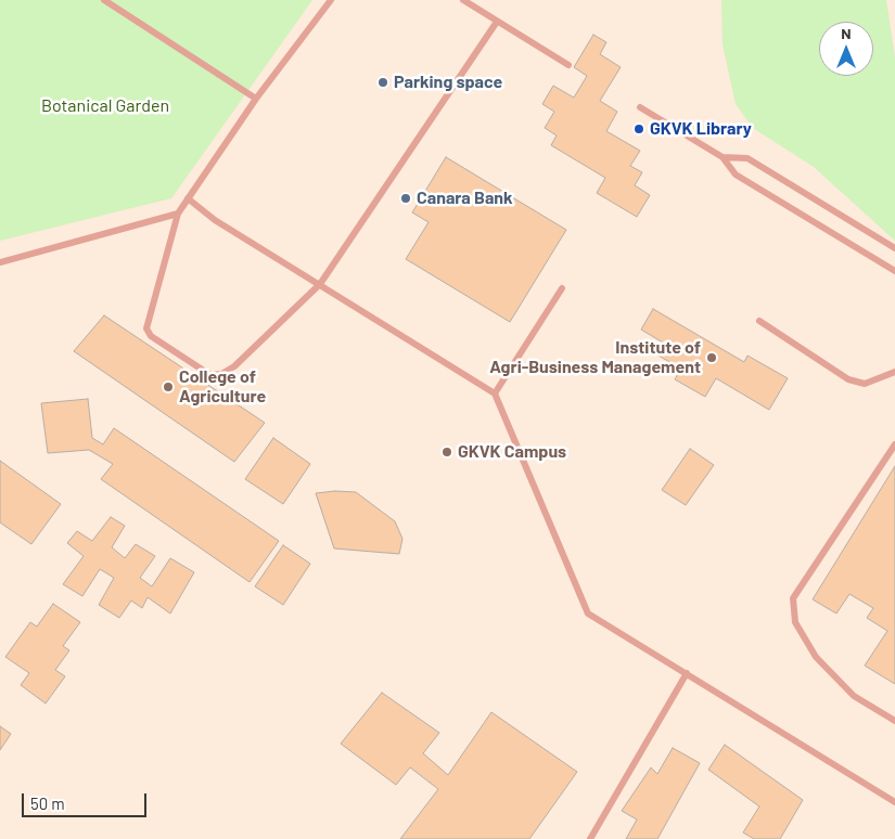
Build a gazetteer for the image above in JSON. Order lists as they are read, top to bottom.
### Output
{
  "parks": ["Botanical Garden"],
  "places": [
    "Parking space",
    "GKVK Library",
    "Canara Bank",
    "Institute of Agri-Business Management",
    "College of Agriculture",
    "GKVK Campus"
  ],
  "scale_bar": "50 m",
  "north": "top"
}
